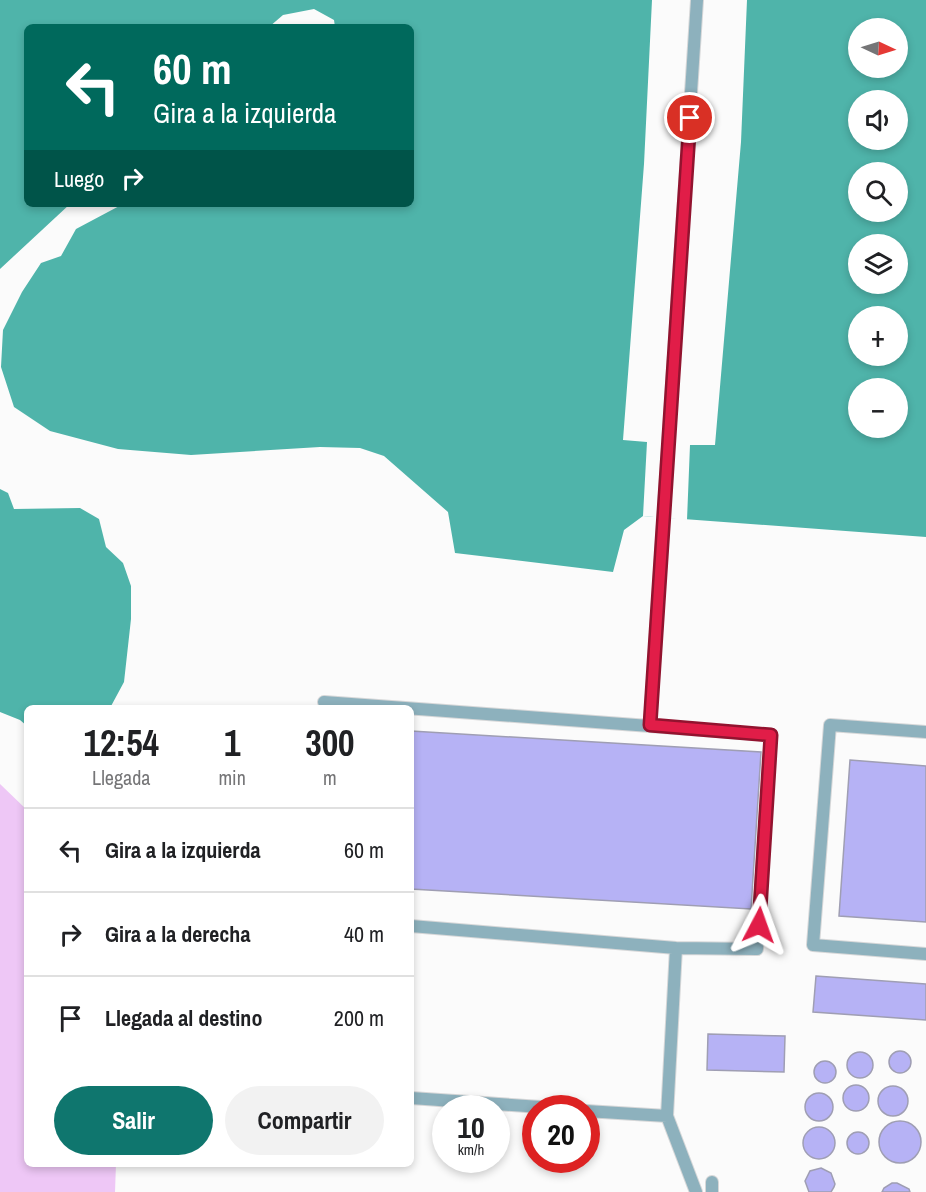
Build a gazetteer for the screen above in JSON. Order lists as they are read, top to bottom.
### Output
{
  "north": "right",
  "page": {
    "map_buttons": ["+", "−"],
    "turn": ["60 m", "Gira a la izquierda"],
    "then": "Luego",
    "eta": [
      "12:54",
      "Llegada",
      "1",
      "min",
      "300",
      "m"
    ],
    "list": [
      {
        "name": "Gira a la izquierda",
        "value": "60 m"
      },
      {
        "name": "Gira a la derecha",
        "value": "40 m"
      },
      {
        "name": "Llegada al destino",
        "value": "200 m"
      }
    ],
    "buttons": ["Salir", "Compartir"],
    "speed": "10 km/h",
    "limit": "20"
  }
}
